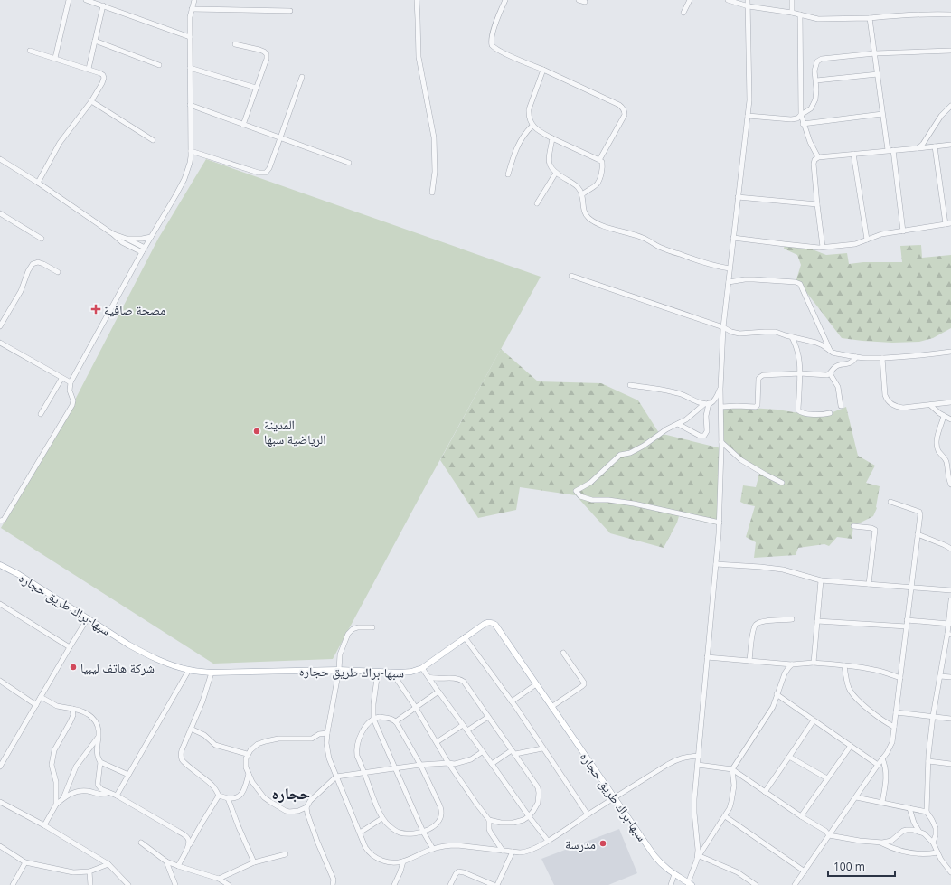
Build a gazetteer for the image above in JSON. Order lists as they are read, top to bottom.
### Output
{
  "streets": {
    "main road": ["سبها-براك طريق حجاره"]
  },
  "districts": ["حجاره"],
  "places": {
    "health": ["مصحة صافية"],
    "other": ["المدينة الرياضية سبها", "شركة هاتف ليبيا", "مدرسة"]
  },
  "scale_bar": "100 m"
}
